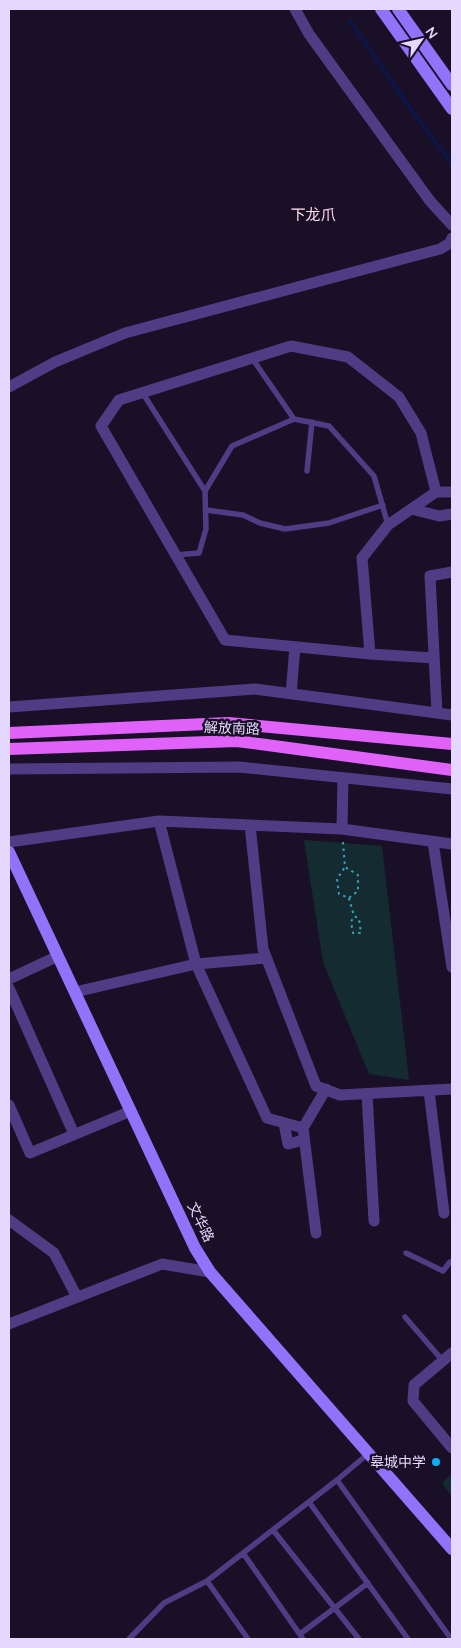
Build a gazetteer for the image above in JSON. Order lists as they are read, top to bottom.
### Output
{
  "streets": {
    "main road": ["解放南路"],
    "street": ["文华路"]
  },
  "districts": ["下龙爪"],
  "places": ["皋城中学"],
  "north": "top right"
}
